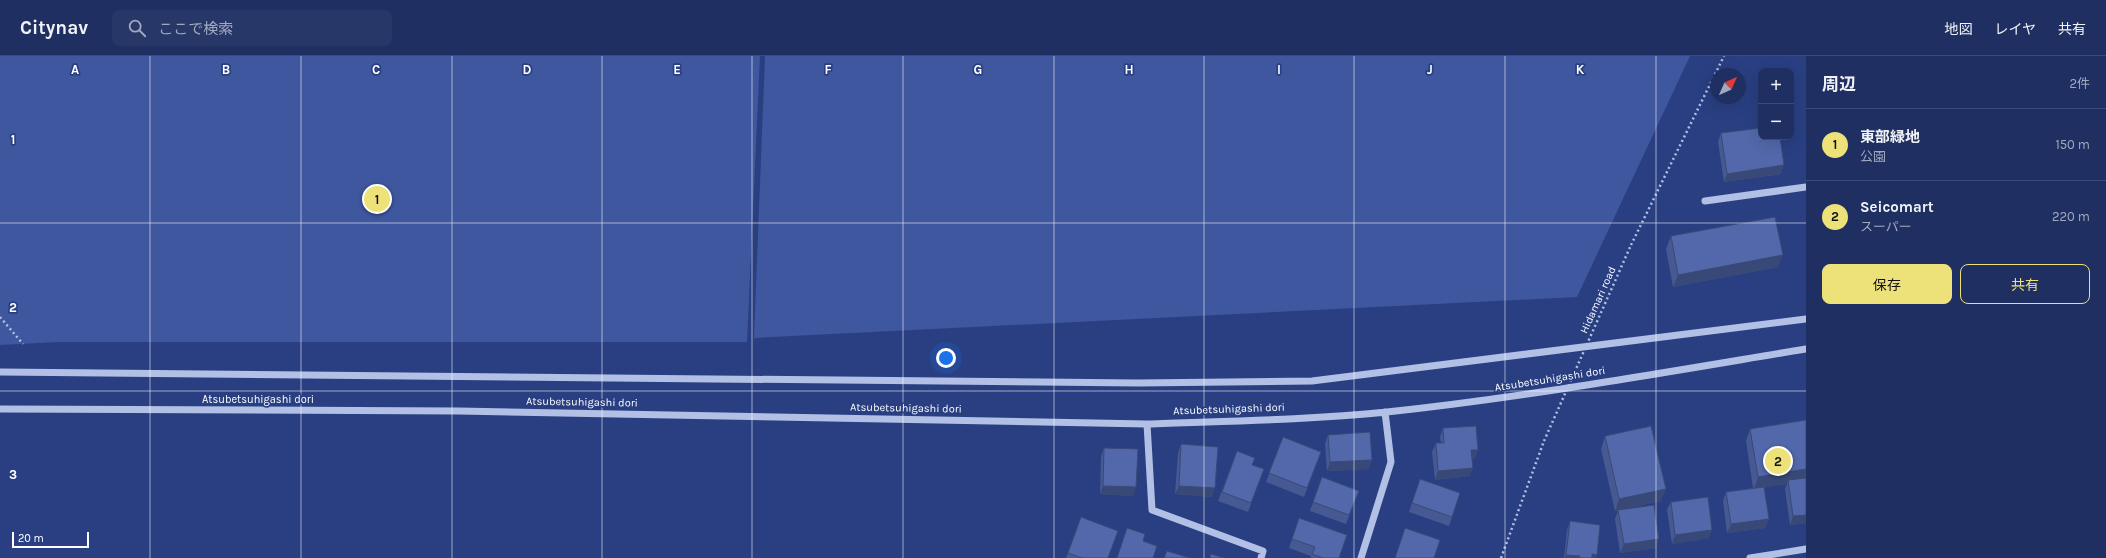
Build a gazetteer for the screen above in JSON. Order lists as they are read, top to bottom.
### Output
{
  "streets": {
    "street": ["Atsubetsuhigashi dori"],
    "path": ["Hidamari road"]
  },
  "scale_bar": "20 m",
  "north": "top right",
  "page": {
    "header": "Citynav",
    "search": "ここで検索",
    "nav": ["地図", "レイヤ", "共有"],
    "heading": ["周辺", "2件"],
    "map_buttons": ["+", "−"],
    "list": [
      {
        "mark": "1",
        "name": "東部緑地",
        "note": "公園",
        "value": "150 m"
      },
      {
        "mark": "2",
        "name": "Seicomart",
        "note": "スーパー",
        "value": "220 m"
      }
    ],
    "pins": ["1", "2"],
    "buttons": ["保存", "共有"],
    "scale": "20 m"
  },
  "grid": {
    "columns": [
      "A",
      "B",
      "C",
      "D",
      "E",
      "F",
      "G",
      "H",
      "I",
      "J",
      "K"
    ],
    "rows": ["1", "2", "3"]
  }
}
